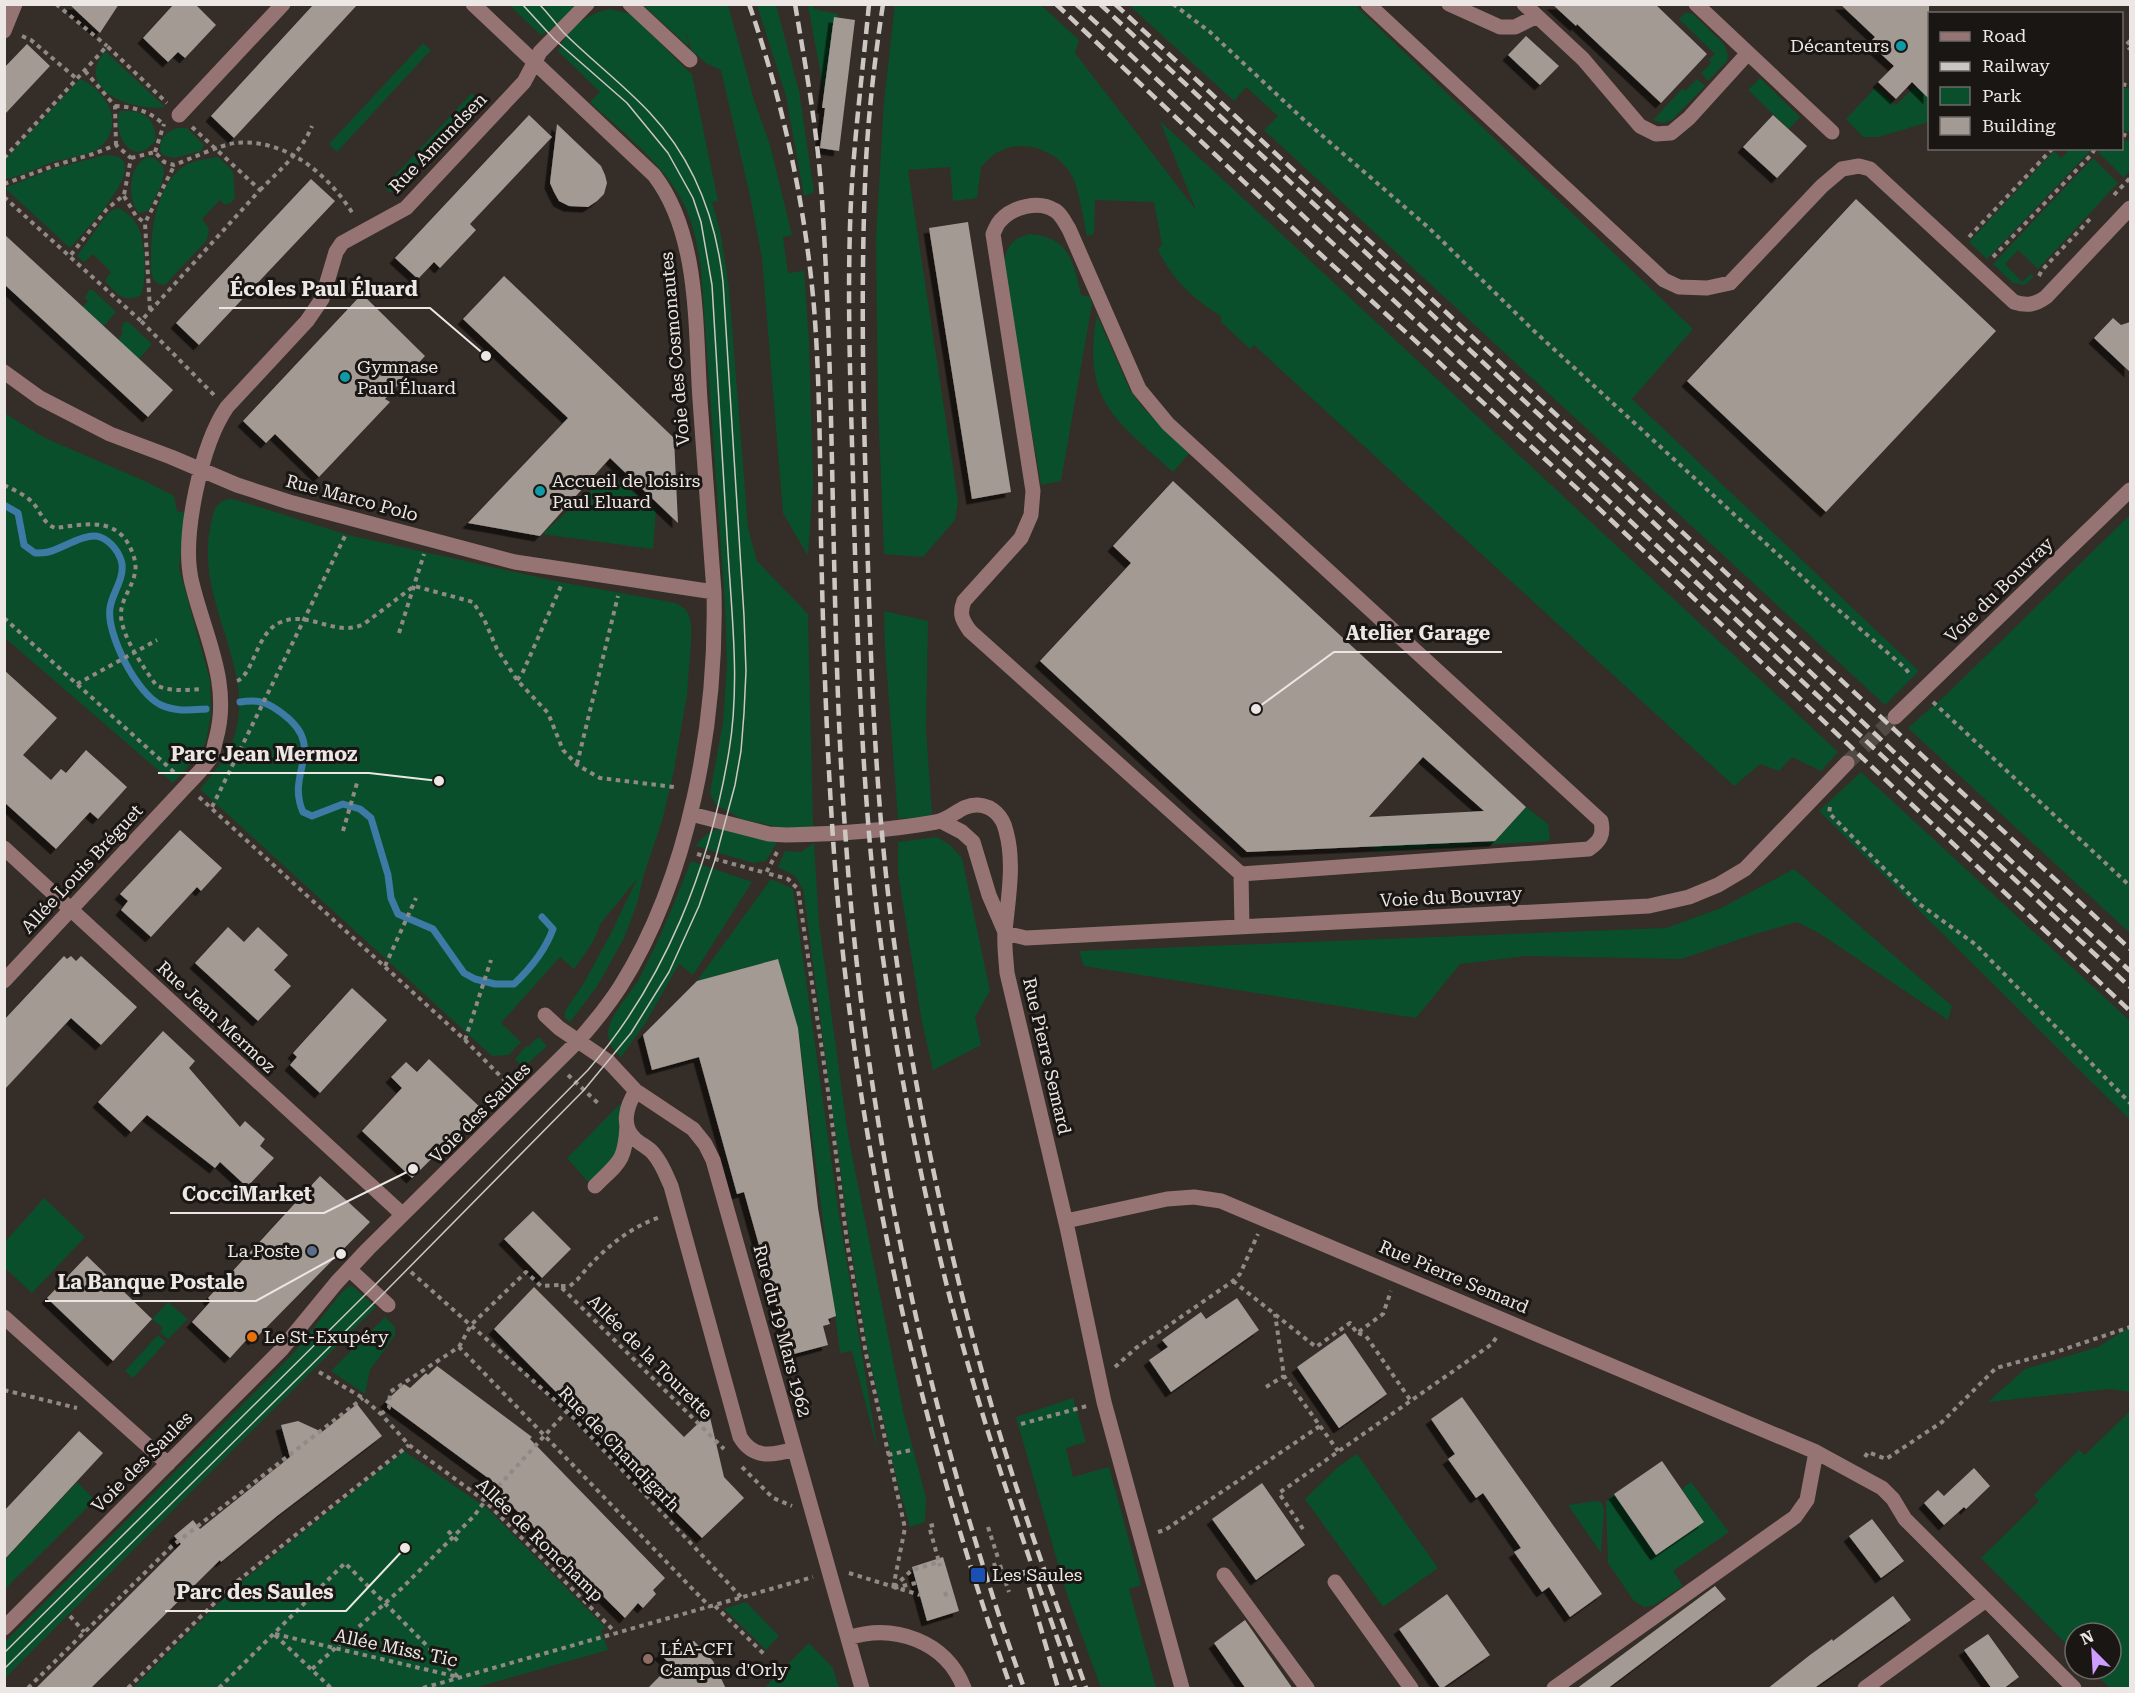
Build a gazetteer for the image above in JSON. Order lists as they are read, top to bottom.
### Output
{
  "streets": {
    "street": [
      "Rue Amundsen",
      "Voie des Cosmonautes",
      "Rue Marco Polo",
      "Voie du Bouvray",
      "Allée Louis Bréguet",
      "Rue Jean Mermoz",
      "Rue Pierre Semard",
      "Voie des Saules",
      "Rue du 19 Mars 1962"
    ],
    "path": [
      "Allée de la Tourette",
      "Rue de Chandigarh",
      "Allée de Ronchamp",
      "Allée Miss. Tic"
    ]
  },
  "crossings": [
    ["Rue Amundsen", "Voie des Cosmonautes"],
    ["Rue Amundsen", "Rue Marco Polo"],
    ["Rue Amundsen", "Allée Louis Bréguet"],
    ["Voie des Cosmonautes", "Rue Marco Polo"],
    ["Voie des Cosmonautes", "Voie des Saules"],
    ["Voie du Bouvray", "Rue Pierre Semard"],
    ["Allée Louis Bréguet", "Rue Jean Mermoz"],
    ["Rue Jean Mermoz", "Voie des Saules"],
    ["Voie des Saules", "Rue du 19 Mars 1962"],
    ["Allée de la Tourette", "Rue de Chandigarh"],
    ["Rue de Chandigarh", "Allée Miss. Tic"],
    ["Allée de Ronchamp", "Allée Miss. Tic"]
  ],
  "places": {
    "other": [
      "Décanteurs",
      "Écoles Paul Éluard",
      "Gymnase Paul Éluard",
      "Accueil de loisirs Paul Eluard",
      "Atelier Garage",
      "Parc Jean Mermoz",
      "CocciMarket",
      "La Poste",
      "La Banque Postale",
      "Le St-Exupéry",
      "Parc des Saules",
      "LÉA-CFI Campus d'Orly"
    ],
    "transit": ["Les Saules"]
  },
  "legend": [
    "Road",
    "Railway",
    "Park",
    "Building"
  ],
  "north": "top left"
}
